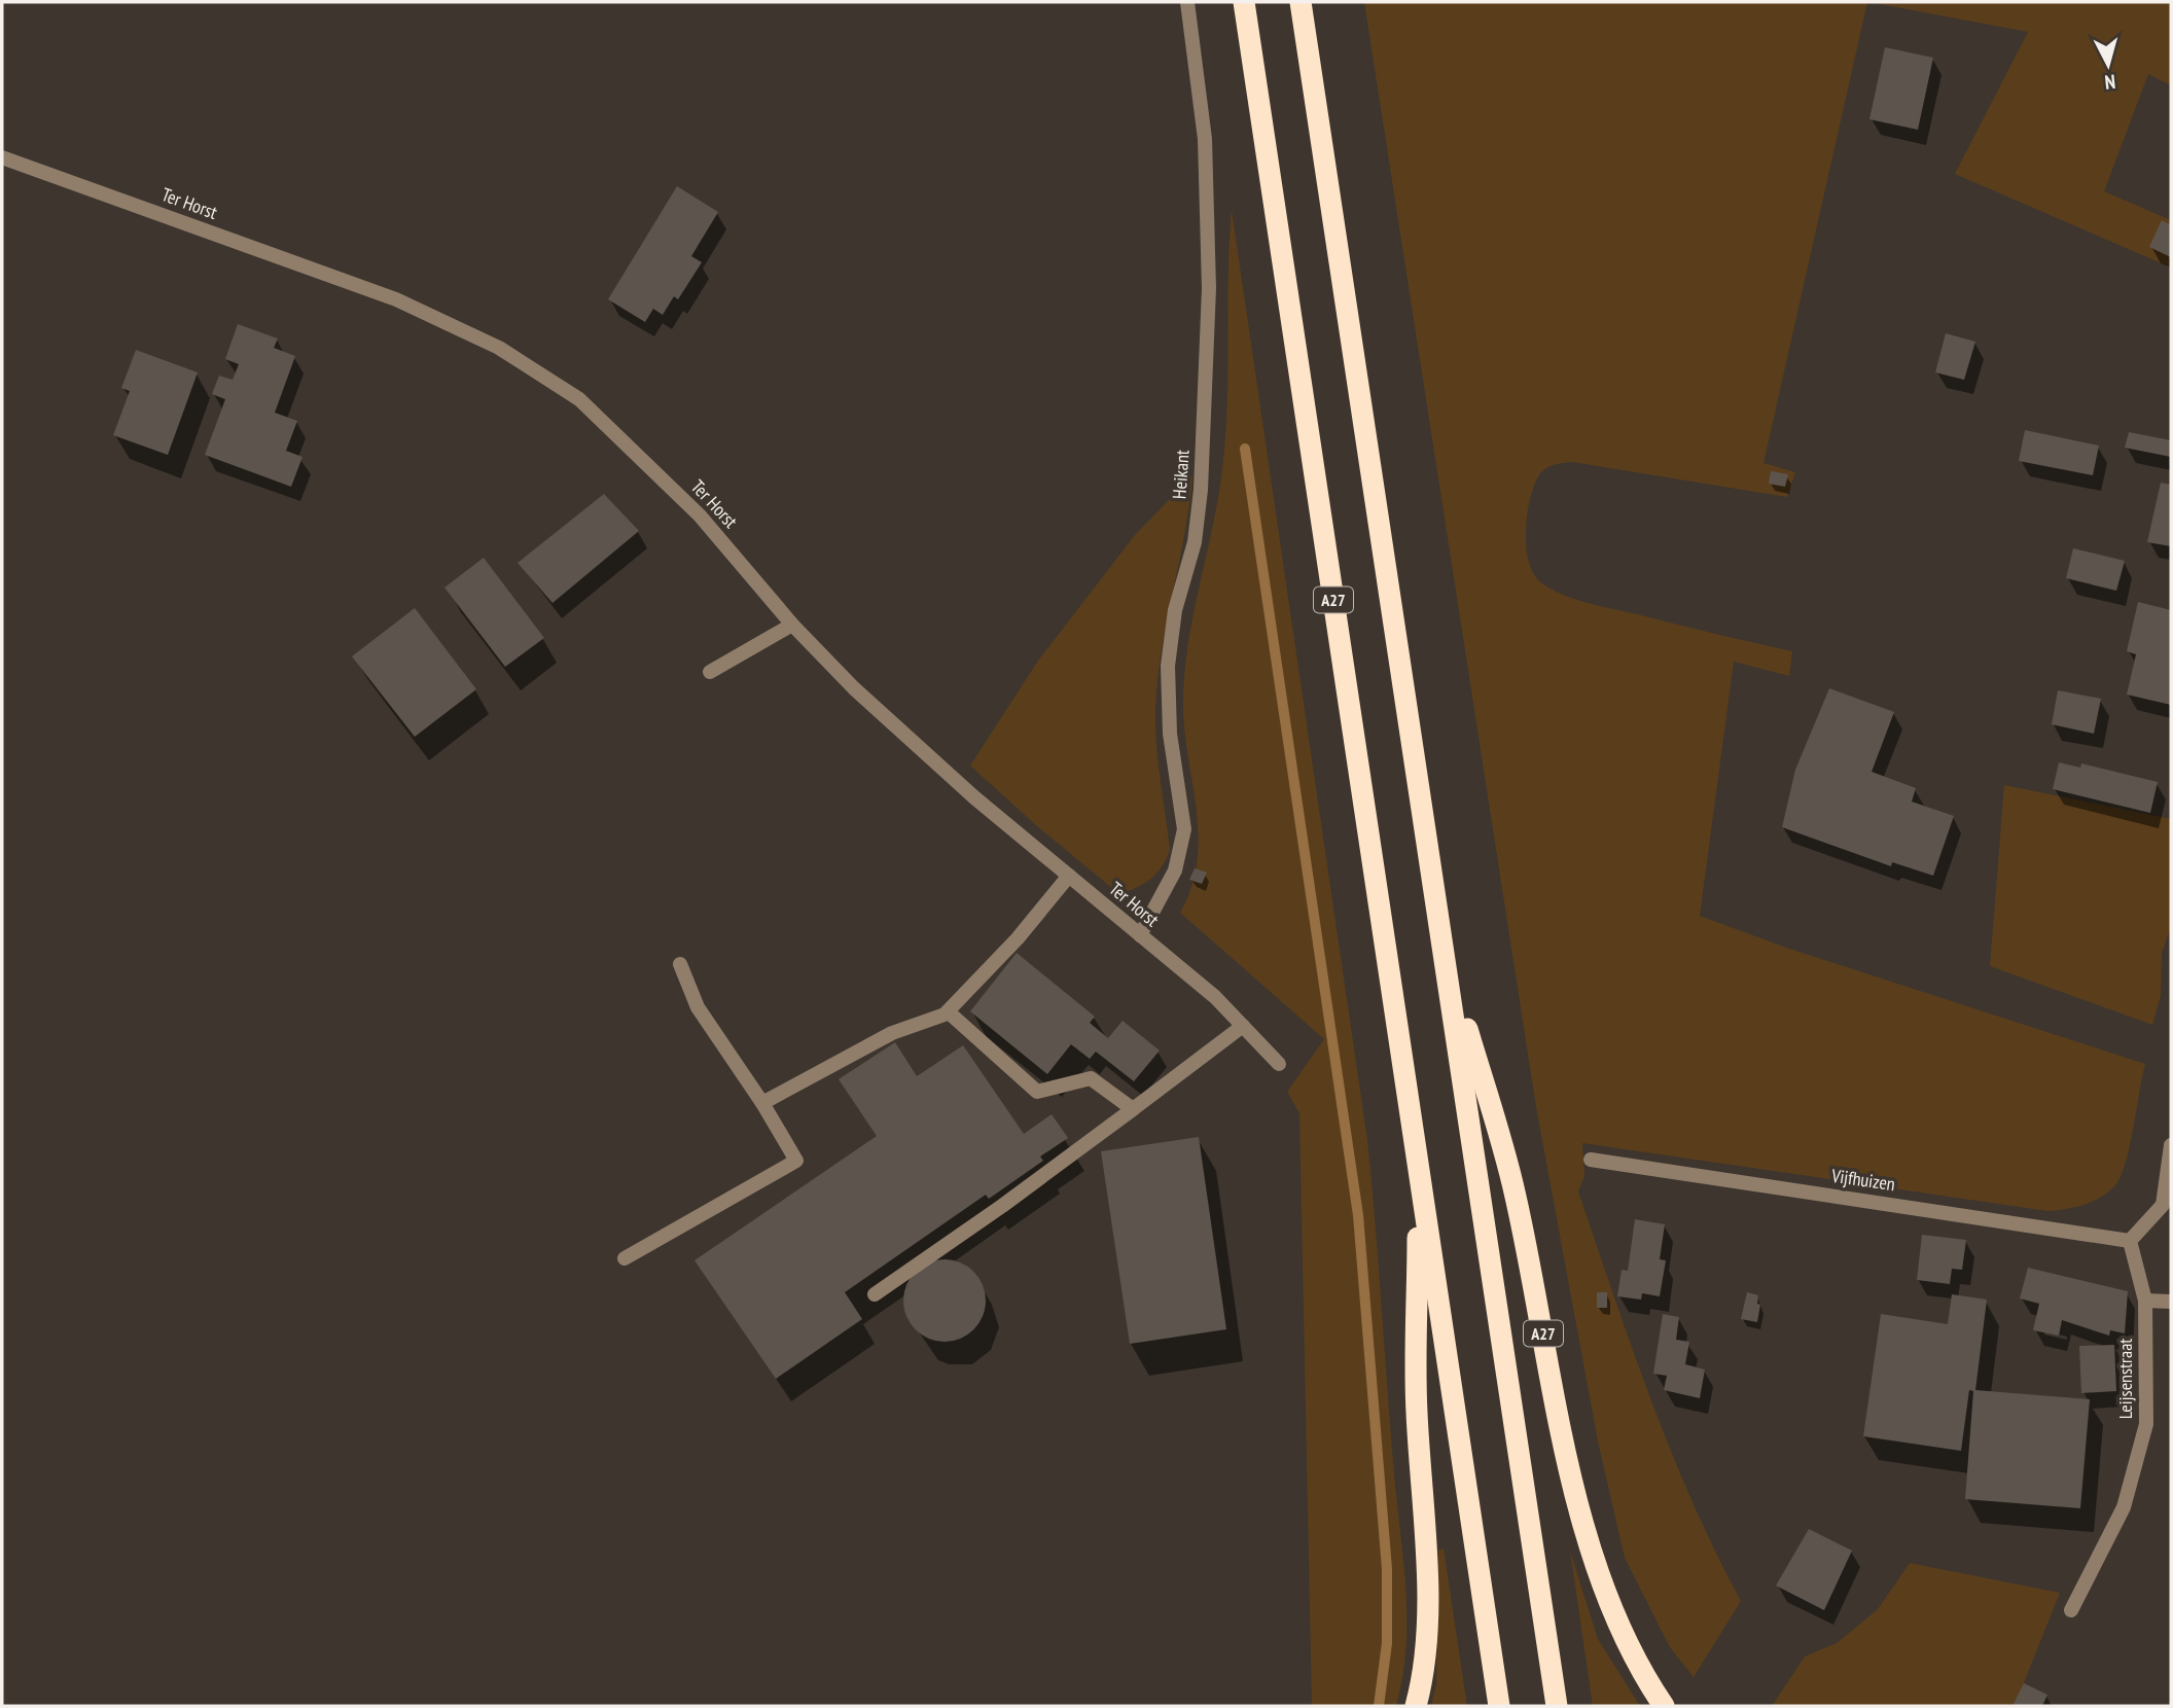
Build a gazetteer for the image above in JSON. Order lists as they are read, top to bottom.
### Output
{
  "streets": {
    "highway": ["A27"],
    "street": [
      "Ter Horst",
      "Heikant",
      "Vijfhuizen",
      "Leijsenstraat"
    ]
  },
  "crossings": [
    ["Ter Horst", "Heikant"],
    ["Vijfhuizen", "Leijsenstraat"]
  ],
  "north": "bottom"
}
